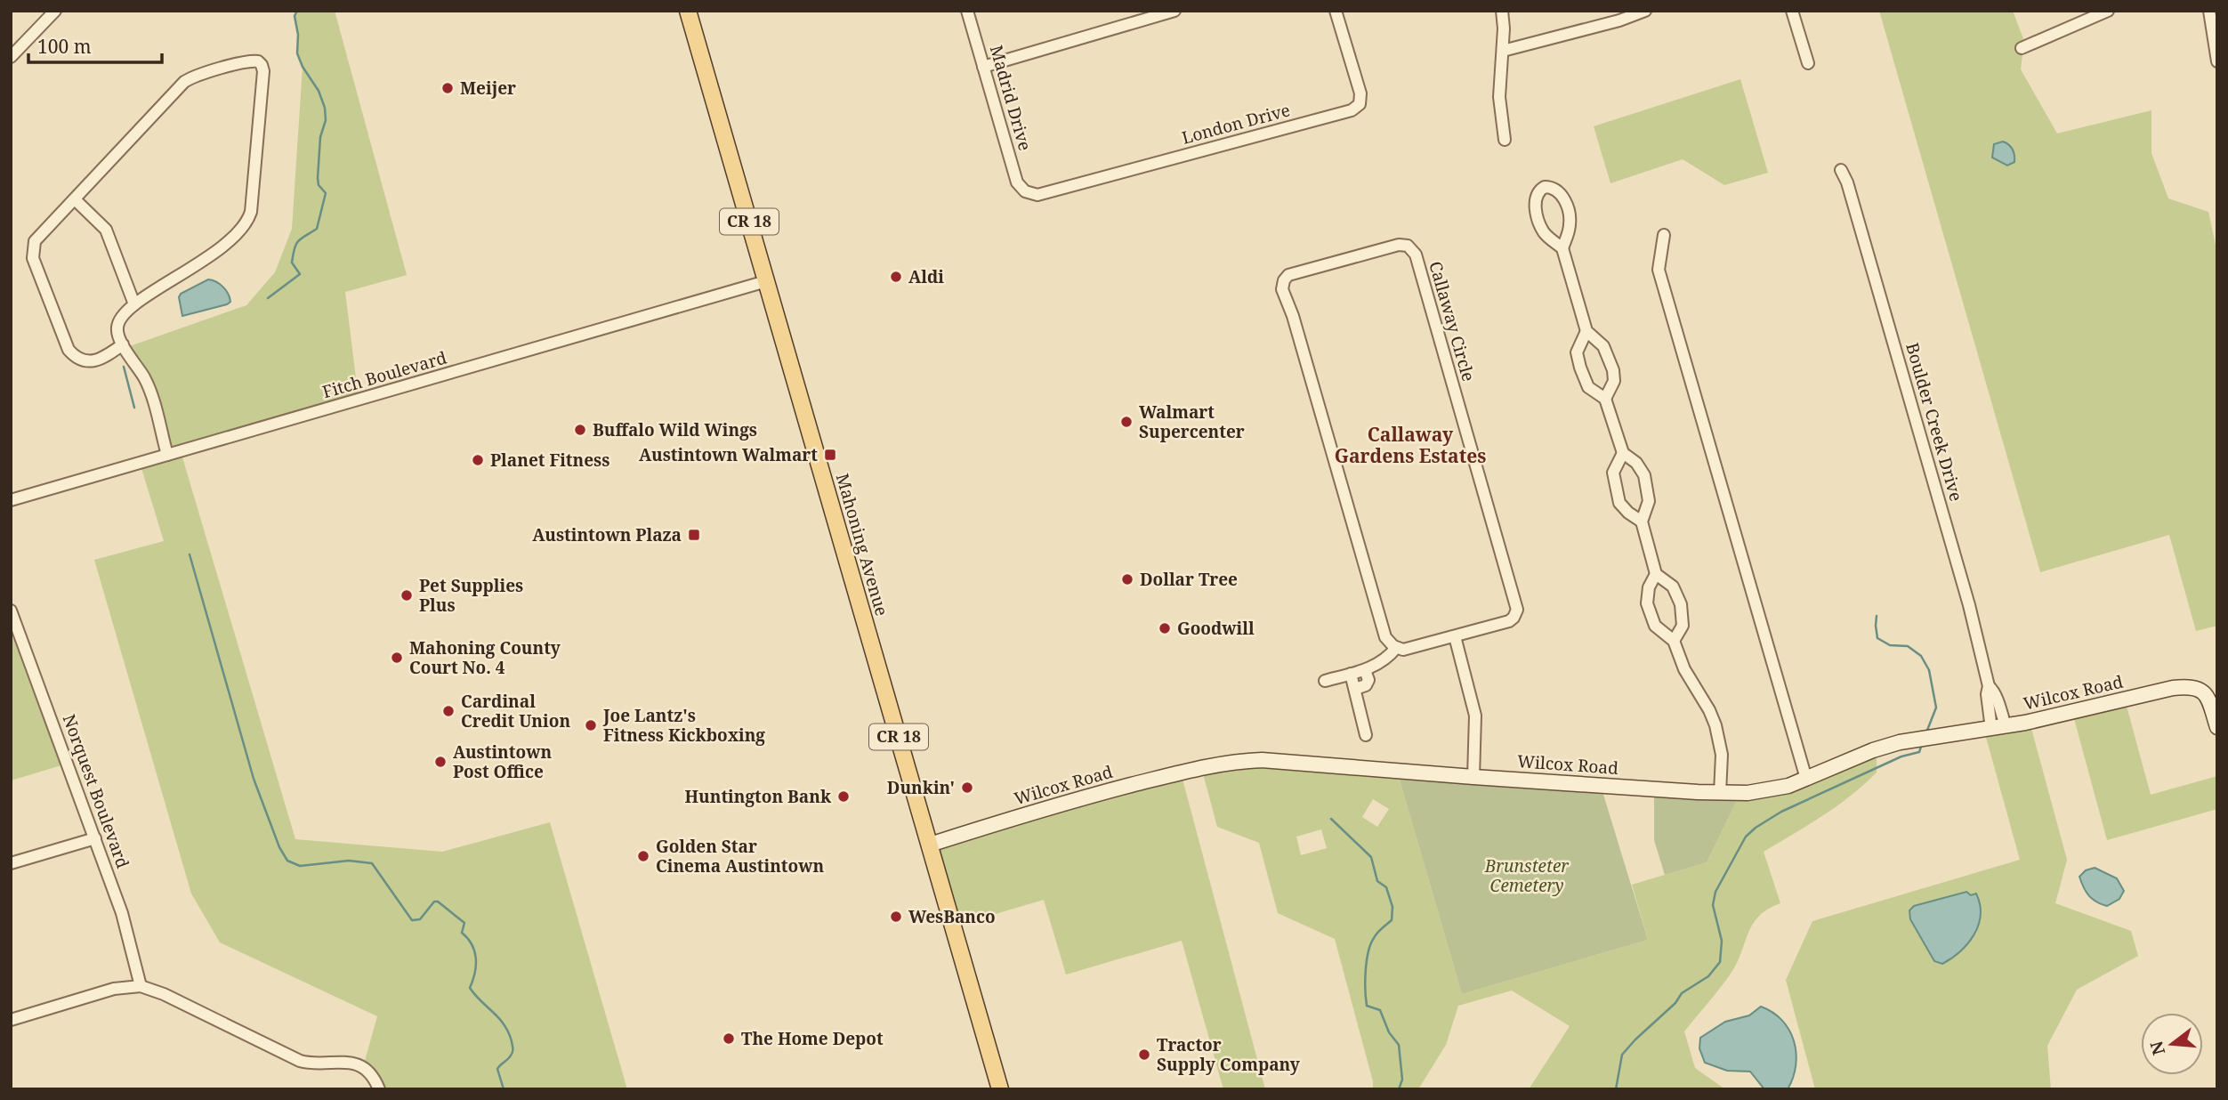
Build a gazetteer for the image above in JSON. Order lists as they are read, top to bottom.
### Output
{
  "streets": {
    "main road": ["CR 18", "Mahoning Avenue"],
    "street": [
      "Madrid Drive",
      "London Drive",
      "Callaway Circle",
      "Fitch Boulevard",
      "Boulder Creek Drive",
      "Wilcox Road",
      "Norquest Boulevard"
    ]
  },
  "crossings": [
    ["Madrid Drive", "London Drive"],
    ["Fitch Boulevard", "Mahoning Avenue"],
    ["Boulder Creek Drive", "Wilcox Road"],
    ["Mahoning Avenue", "Wilcox Road"]
  ],
  "districts": ["Callaway Gardens Estates"],
  "parks": ["Brunsteter Cemetery"],
  "places": {
    "other": [
      "Meijer",
      "Aldi",
      "Walmart Supercenter",
      "Buffalo Wild Wings",
      "Planet Fitness",
      "Dollar Tree",
      "Pet Supplies Plus",
      "Goodwill",
      "Mahoning County Court No. 4",
      "Cardinal Credit Union",
      "Joe Lantz's Fitness Kickboxing",
      "Austintown Post Office",
      "Dunkin'",
      "Huntington Bank",
      "Golden Star Cinema Austintown",
      "WesBanco",
      "The Home Depot",
      "Tractor Supply Company"
    ],
    "transit": ["Austintown Walmart", "Austintown Plaza"]
  },
  "scale_bar": "100 m",
  "north": "left"
}
